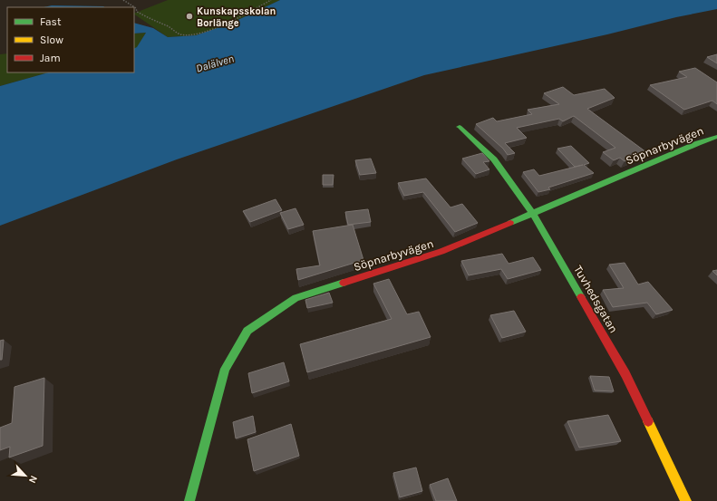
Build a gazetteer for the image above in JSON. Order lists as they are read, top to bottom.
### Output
{
  "streets": {
    "street": ["Söpnarbyvägen", "Tuvhedsgatan"]
  },
  "crossings": [
    ["Söpnarbyvägen", "Tuvhedsgatan"]
  ],
  "water": ["Dalälven"],
  "places": ["Kunskapsskolan Borlänge"],
  "legend": ["Fast", "Slow", "Jam"],
  "north": "bottom right"
}
